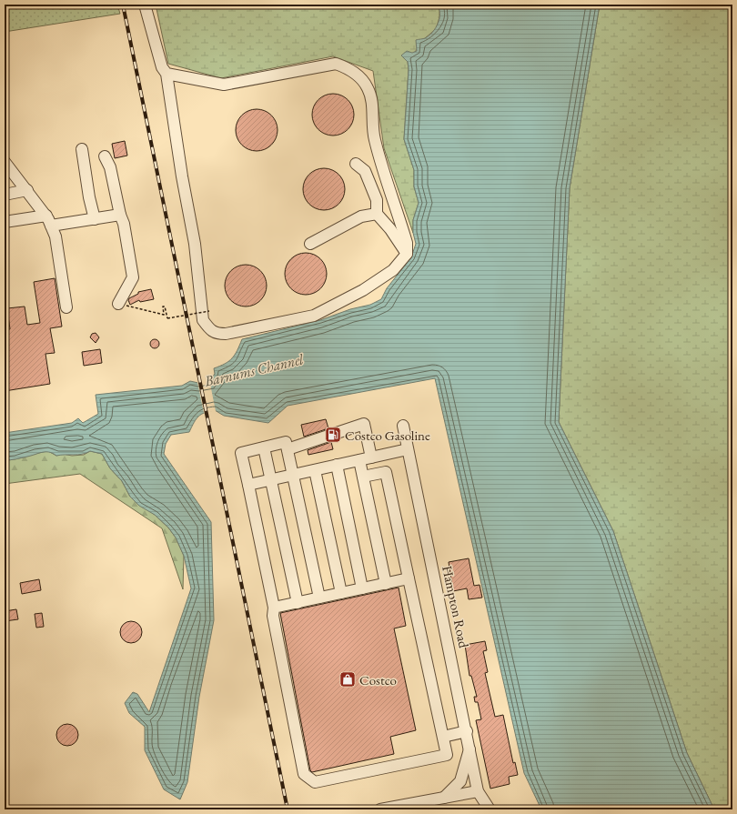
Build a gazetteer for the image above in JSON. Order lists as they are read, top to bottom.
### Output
{
  "streets": {
    "street": ["Hampton Road"]
  },
  "water": ["Barnums Channel"],
  "places": {
    "fuel station": ["Costco Gasoline"],
    "shop": ["Costco"]
  }
}
